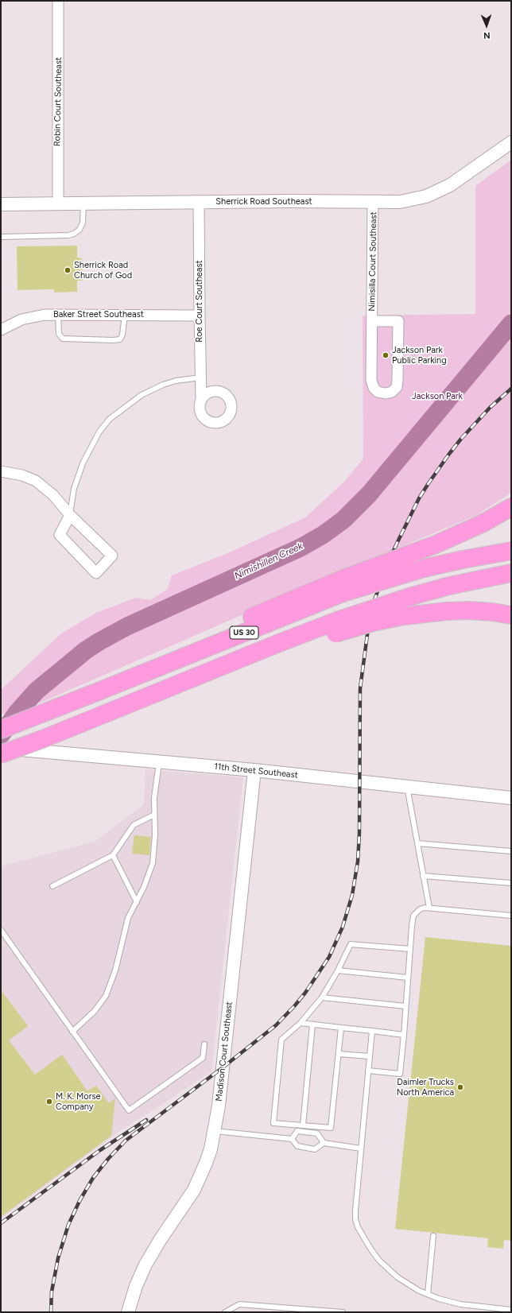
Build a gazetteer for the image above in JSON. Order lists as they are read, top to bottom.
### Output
{
  "streets": {
    "highway": ["US 30"],
    "street": [
      "Robin Court Southeast",
      "Sherrick Road Southeast",
      "Nimisilla Court Southeast",
      "Roe Court Southeast",
      "Baker Street Southeast",
      "11th Street Southeast",
      "Madison Court Southeast"
    ]
  },
  "crossings": [
    ["Robin Court Southeast", "Sherrick Road Southeast"],
    ["Sherrick Road Southeast", "Nimisilla Court Southeast"],
    ["Sherrick Road Southeast", "Roe Court Southeast"],
    ["Roe Court Southeast", "Baker Street Southeast"],
    ["11th Street Southeast", "Madison Court Southeast"]
  ],
  "water": ["Nimishillen Creek"],
  "parks": ["Jackson Park"],
  "places": [
    "Sherrick Road Church of God",
    "Jackson Park Public Parking",
    "Daimler Trucks North America",
    "M. K. Morse Company"
  ],
  "north": "bottom"
}
